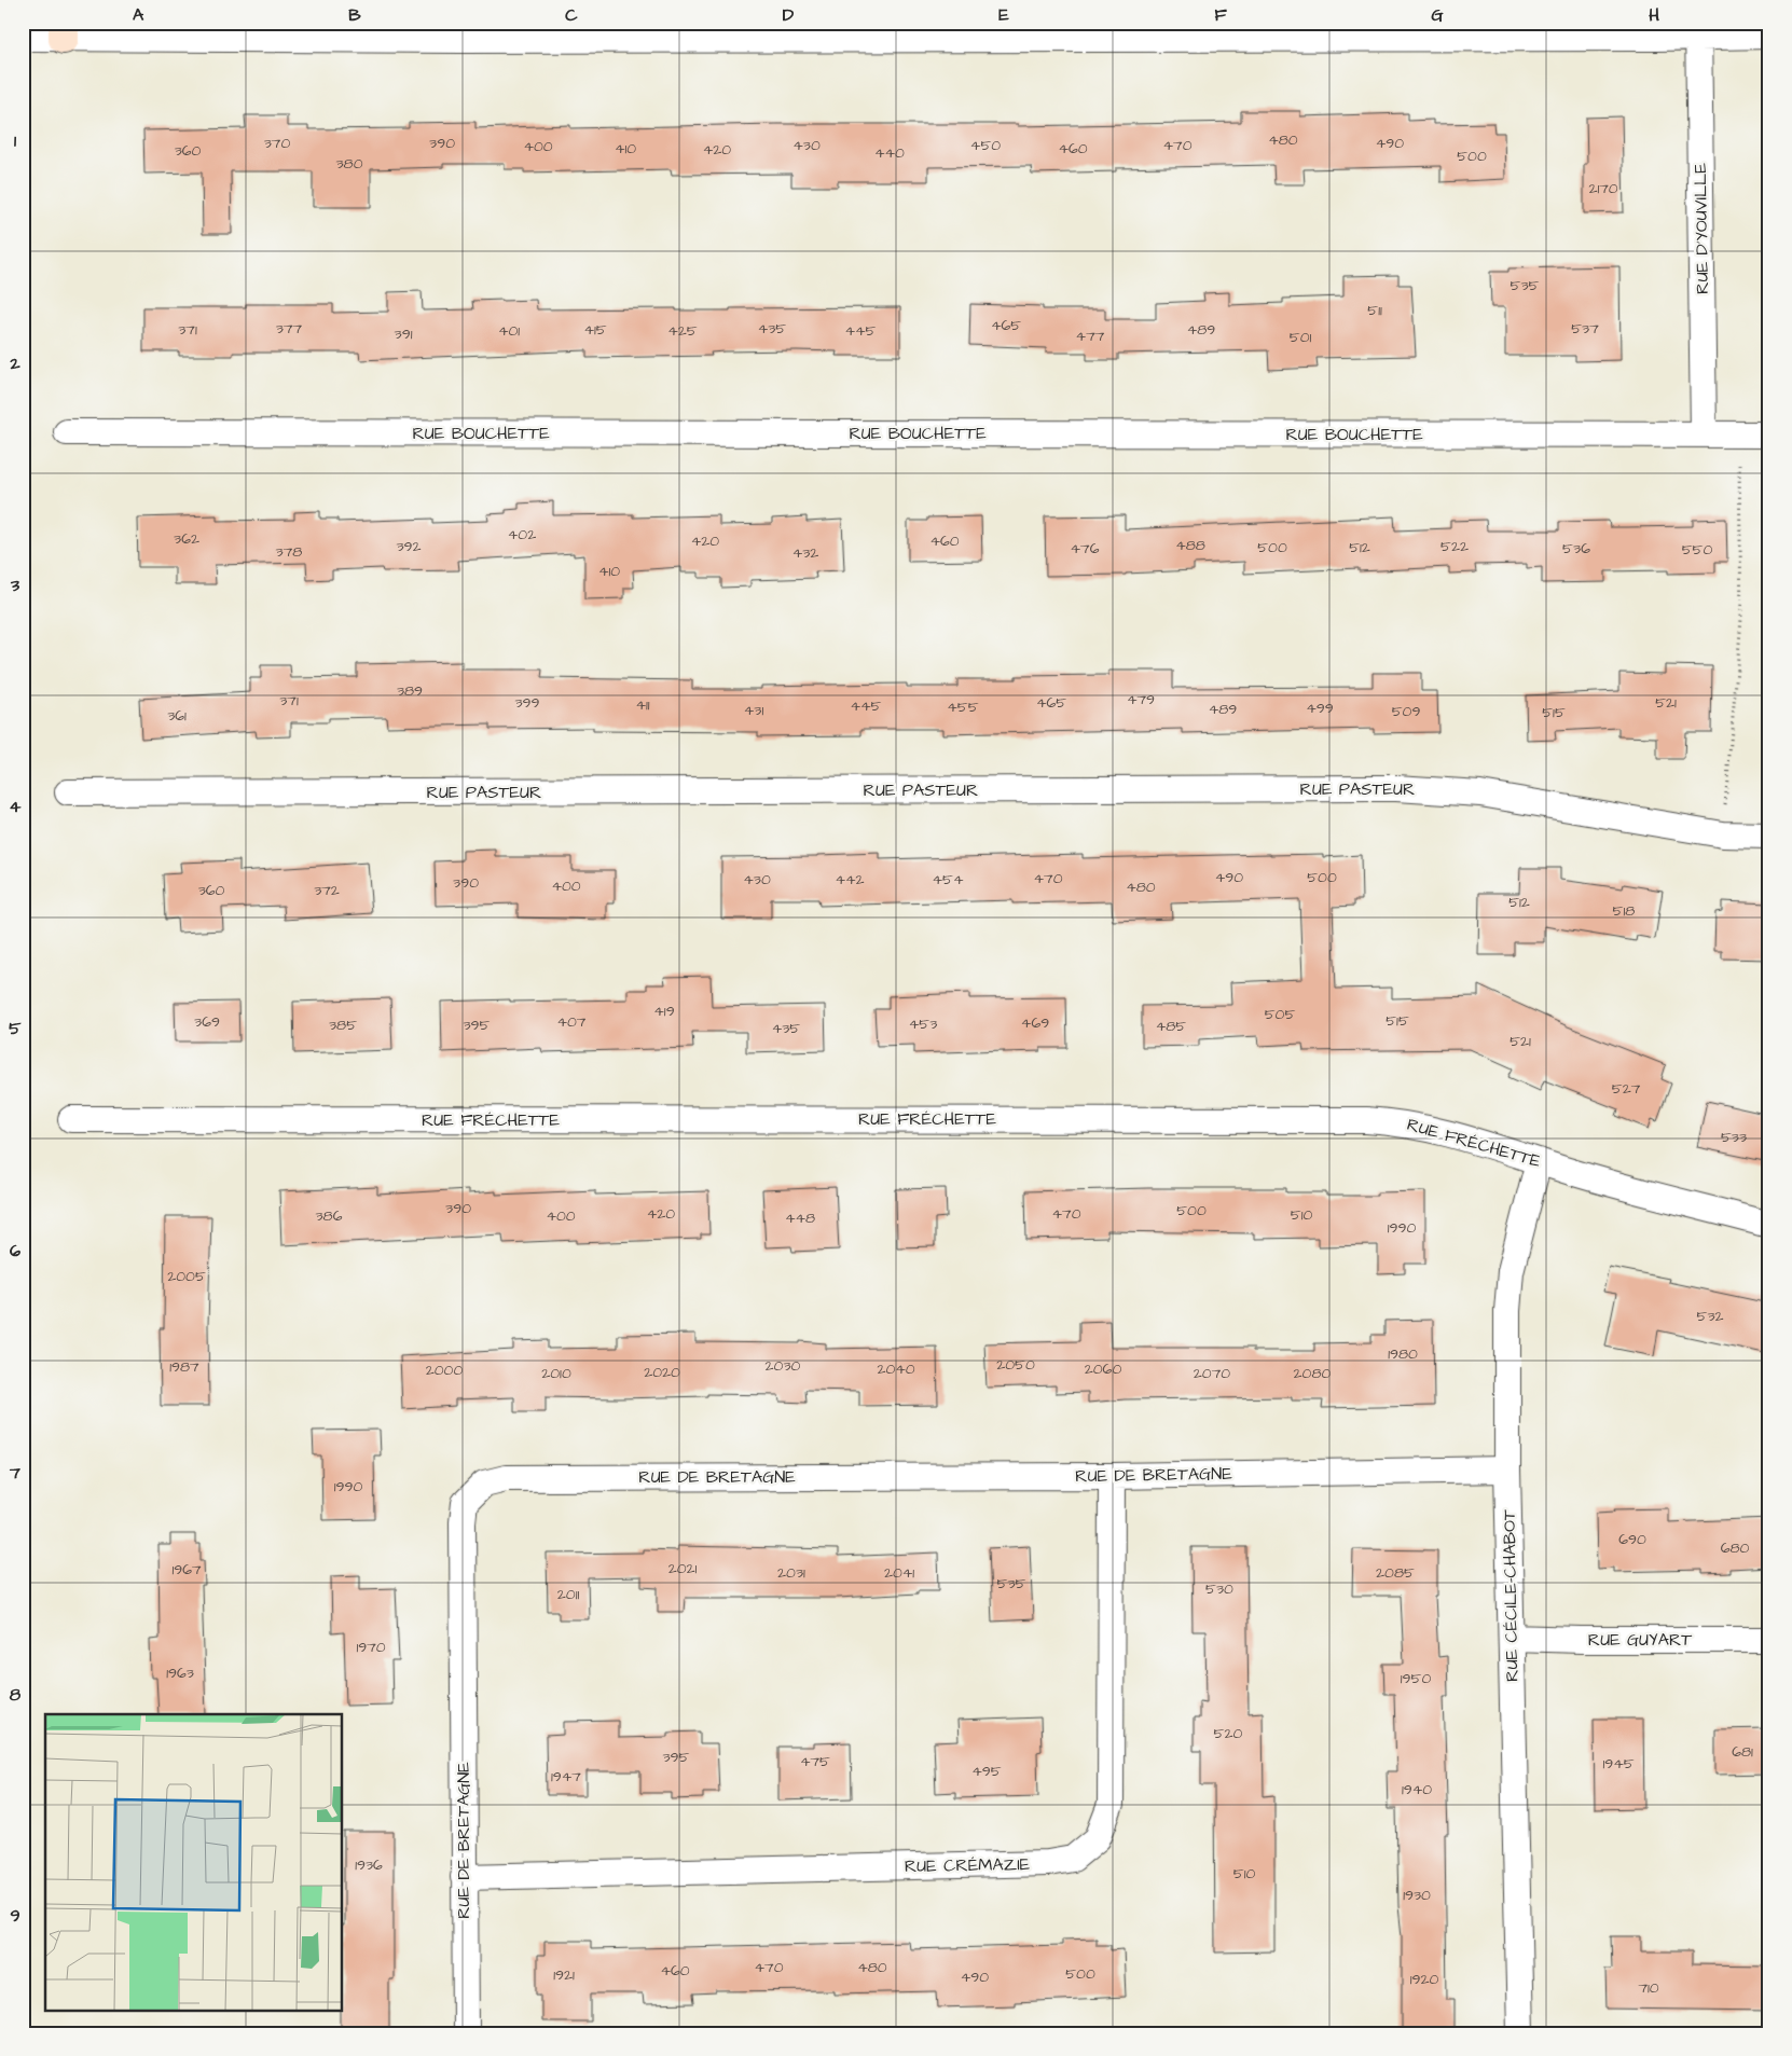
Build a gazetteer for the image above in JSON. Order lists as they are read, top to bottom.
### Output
{
  "streets": {
    "street": [
      "RUE D'YOUVILLE",
      "RUE BOUCHETTE",
      "RUE PASTEUR",
      "RUE FRÉCHETTE",
      "RUE DE BRETAGNE",
      "RUE CÉCILE-CHABOT",
      "RUE GUYART",
      "RUE CRÉMAZIE"
    ]
  },
  "crossings": [
    ["RUE D'YOUVILLE", "RUE BOUCHETTE"],
    ["RUE FRÉCHETTE", "RUE CÉCILE-CHABOT"],
    ["RUE DE BRETAGNE", "RUE CÉCILE-CHABOT"],
    ["RUE DE BRETAGNE", "RUE CRÉMAZIE"],
    ["RUE CÉCILE-CHABOT", "RUE GUYART"]
  ],
  "house_numbers": [
    "480",
    "370",
    "390",
    "490",
    "430",
    "450",
    "470",
    "400",
    "410",
    "460",
    "420",
    "360",
    "440",
    "500",
    "380",
    "2170",
    "535",
    "511",
    "465",
    "377",
    "435",
    "537",
    "371",
    "415",
    "489",
    "401",
    "425",
    "445",
    "391",
    "477",
    "501",
    "402",
    "362",
    "420",
    "460",
    "488",
    "392",
    "522",
    "500",
    "512",
    "476",
    "536",
    "550",
    "378",
    "432",
    "410",
    "389",
    "479",
    "371",
    "399",
    "465",
    "521",
    "411",
    "445",
    "455",
    "499",
    "489",
    "431",
    "509",
    "515",
    "361",
    "490",
    "500",
    "470",
    "430",
    "442",
    "454",
    "390",
    "400",
    "480",
    "360",
    "372",
    "512",
    "518",
    "419",
    "505",
    "515",
    "369",
    "407",
    "469",
    "453",
    "385",
    "395",
    "485",
    "435",
    "521",
    "527",
    "533",
    "390",
    "500",
    "420",
    "470",
    "510",
    "386",
    "400",
    "448",
    "1990",
    "2005",
    "532",
    "1980",
    "2050",
    "2030",
    "1987",
    "2040",
    "2060",
    "2000",
    "2020",
    "2010",
    "2070",
    "2080",
    "1990",
    "690",
    "680",
    "2021",
    "1967",
    "2031",
    "2041",
    "2085",
    "535",
    "530",
    "2011",
    "1970",
    "1963",
    "1950",
    "520",
    "681",
    "395",
    "475",
    "1945",
    "495",
    "1947",
    "1940",
    "1936",
    "510",
    "1930",
    "470",
    "480",
    "460",
    "500",
    "1921",
    "490",
    "1920",
    "710"
  ],
  "grid": {
    "columns": [
      "A",
      "B",
      "C",
      "D",
      "E",
      "F",
      "G",
      "H"
    ],
    "rows": [
      "1",
      "2",
      "3",
      "4",
      "5",
      "6",
      "7",
      "8",
      "9"
    ]
  }
}
